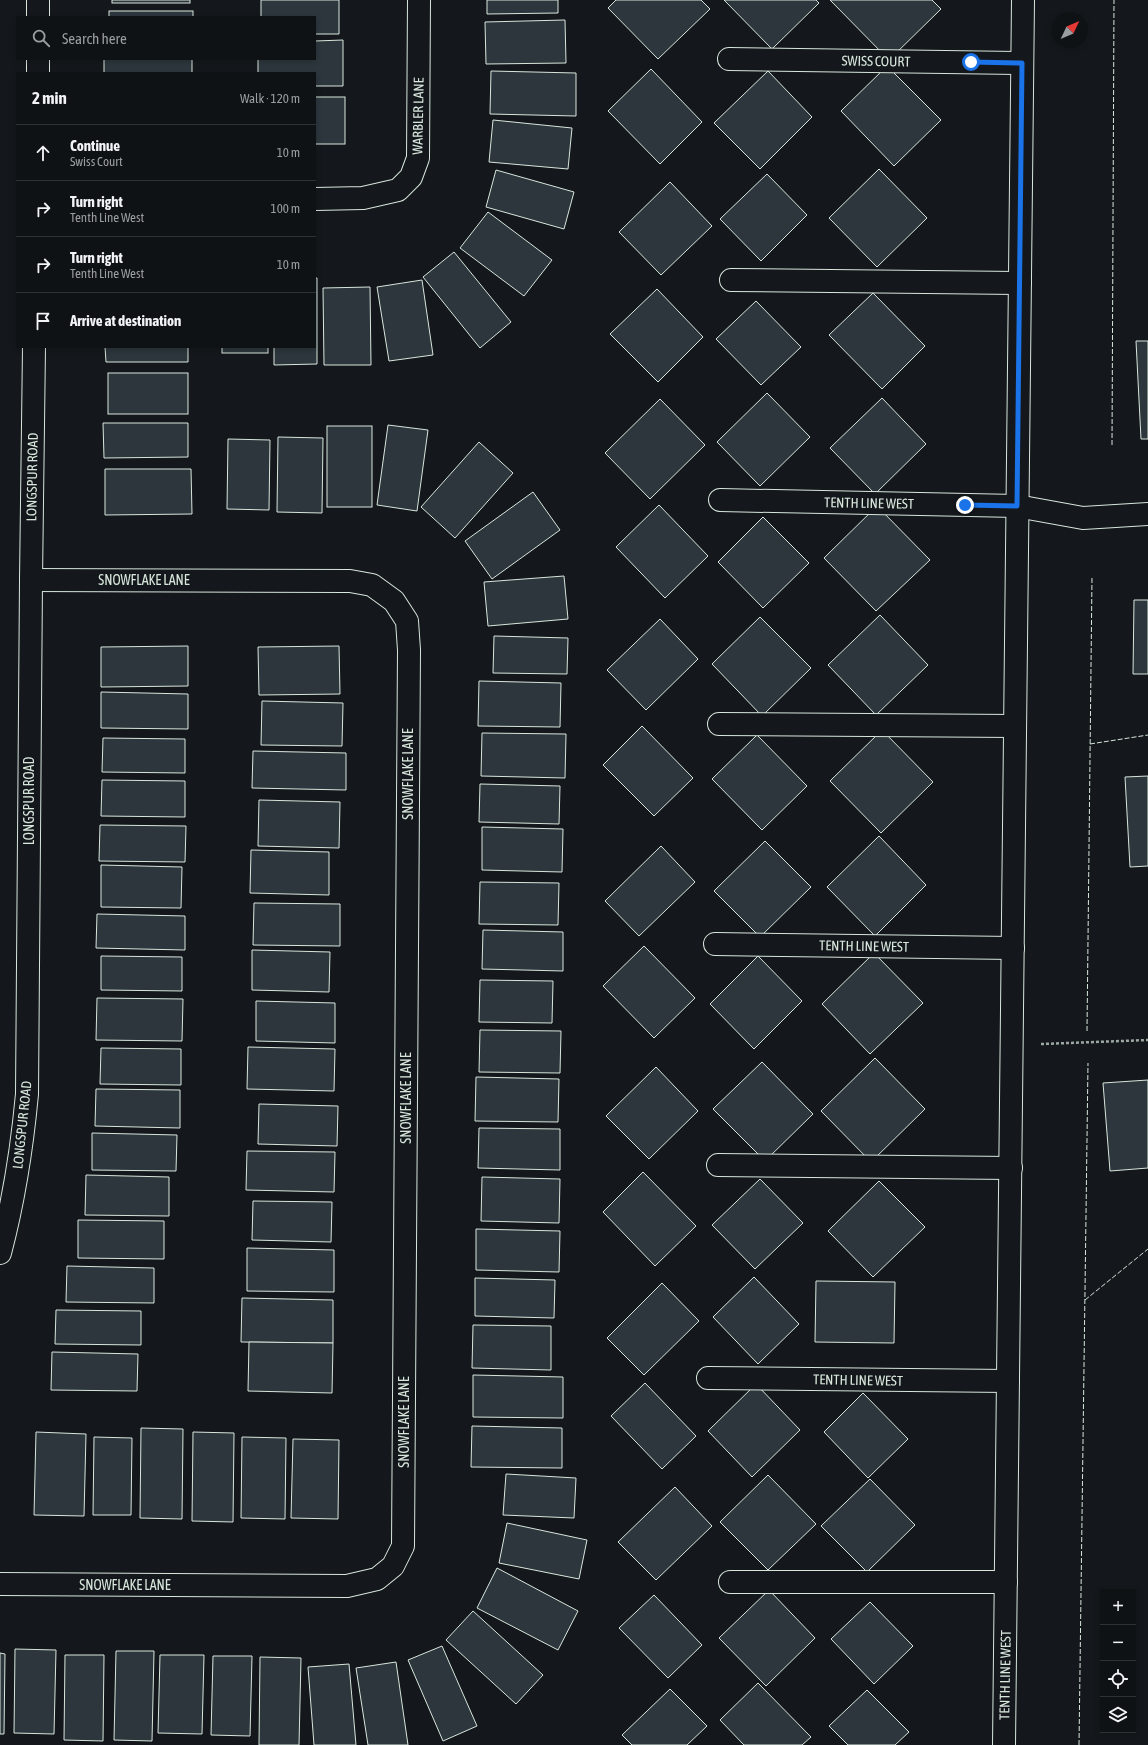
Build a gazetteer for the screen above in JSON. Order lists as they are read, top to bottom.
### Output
{
  "streets": {
    "street": [
      "SWISS COURT",
      "WARBLER LANE",
      "LONGSPUR ROAD",
      "TENTH LINE WEST",
      "SNOWFLAKE LANE"
    ]
  },
  "crossings": [
    ["SWISS COURT", "TENTH LINE WEST"],
    ["LONGSPUR ROAD", "SNOWFLAKE LANE"]
  ],
  "north": "top right",
  "page": {
    "search": "Search here",
    "heading": ["2 min", "Walk · 120 m"],
    "list": [
      ["Continue", "Swiss Court", "10 m"],
      ["Turn right", "Tenth Line West", "100 m"],
      ["Turn right", "Tenth Line West", "10 m"],
      "Arrive at destination"
    ],
    "map_buttons": ["+", "−"]
  }
}
